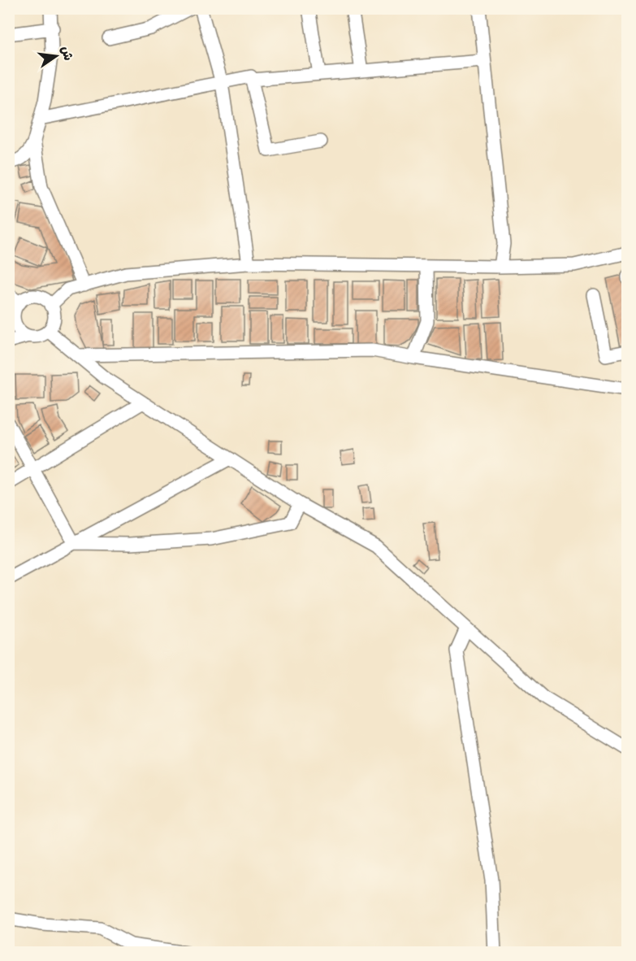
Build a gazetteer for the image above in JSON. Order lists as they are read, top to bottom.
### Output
{
  "north": "right"
}
